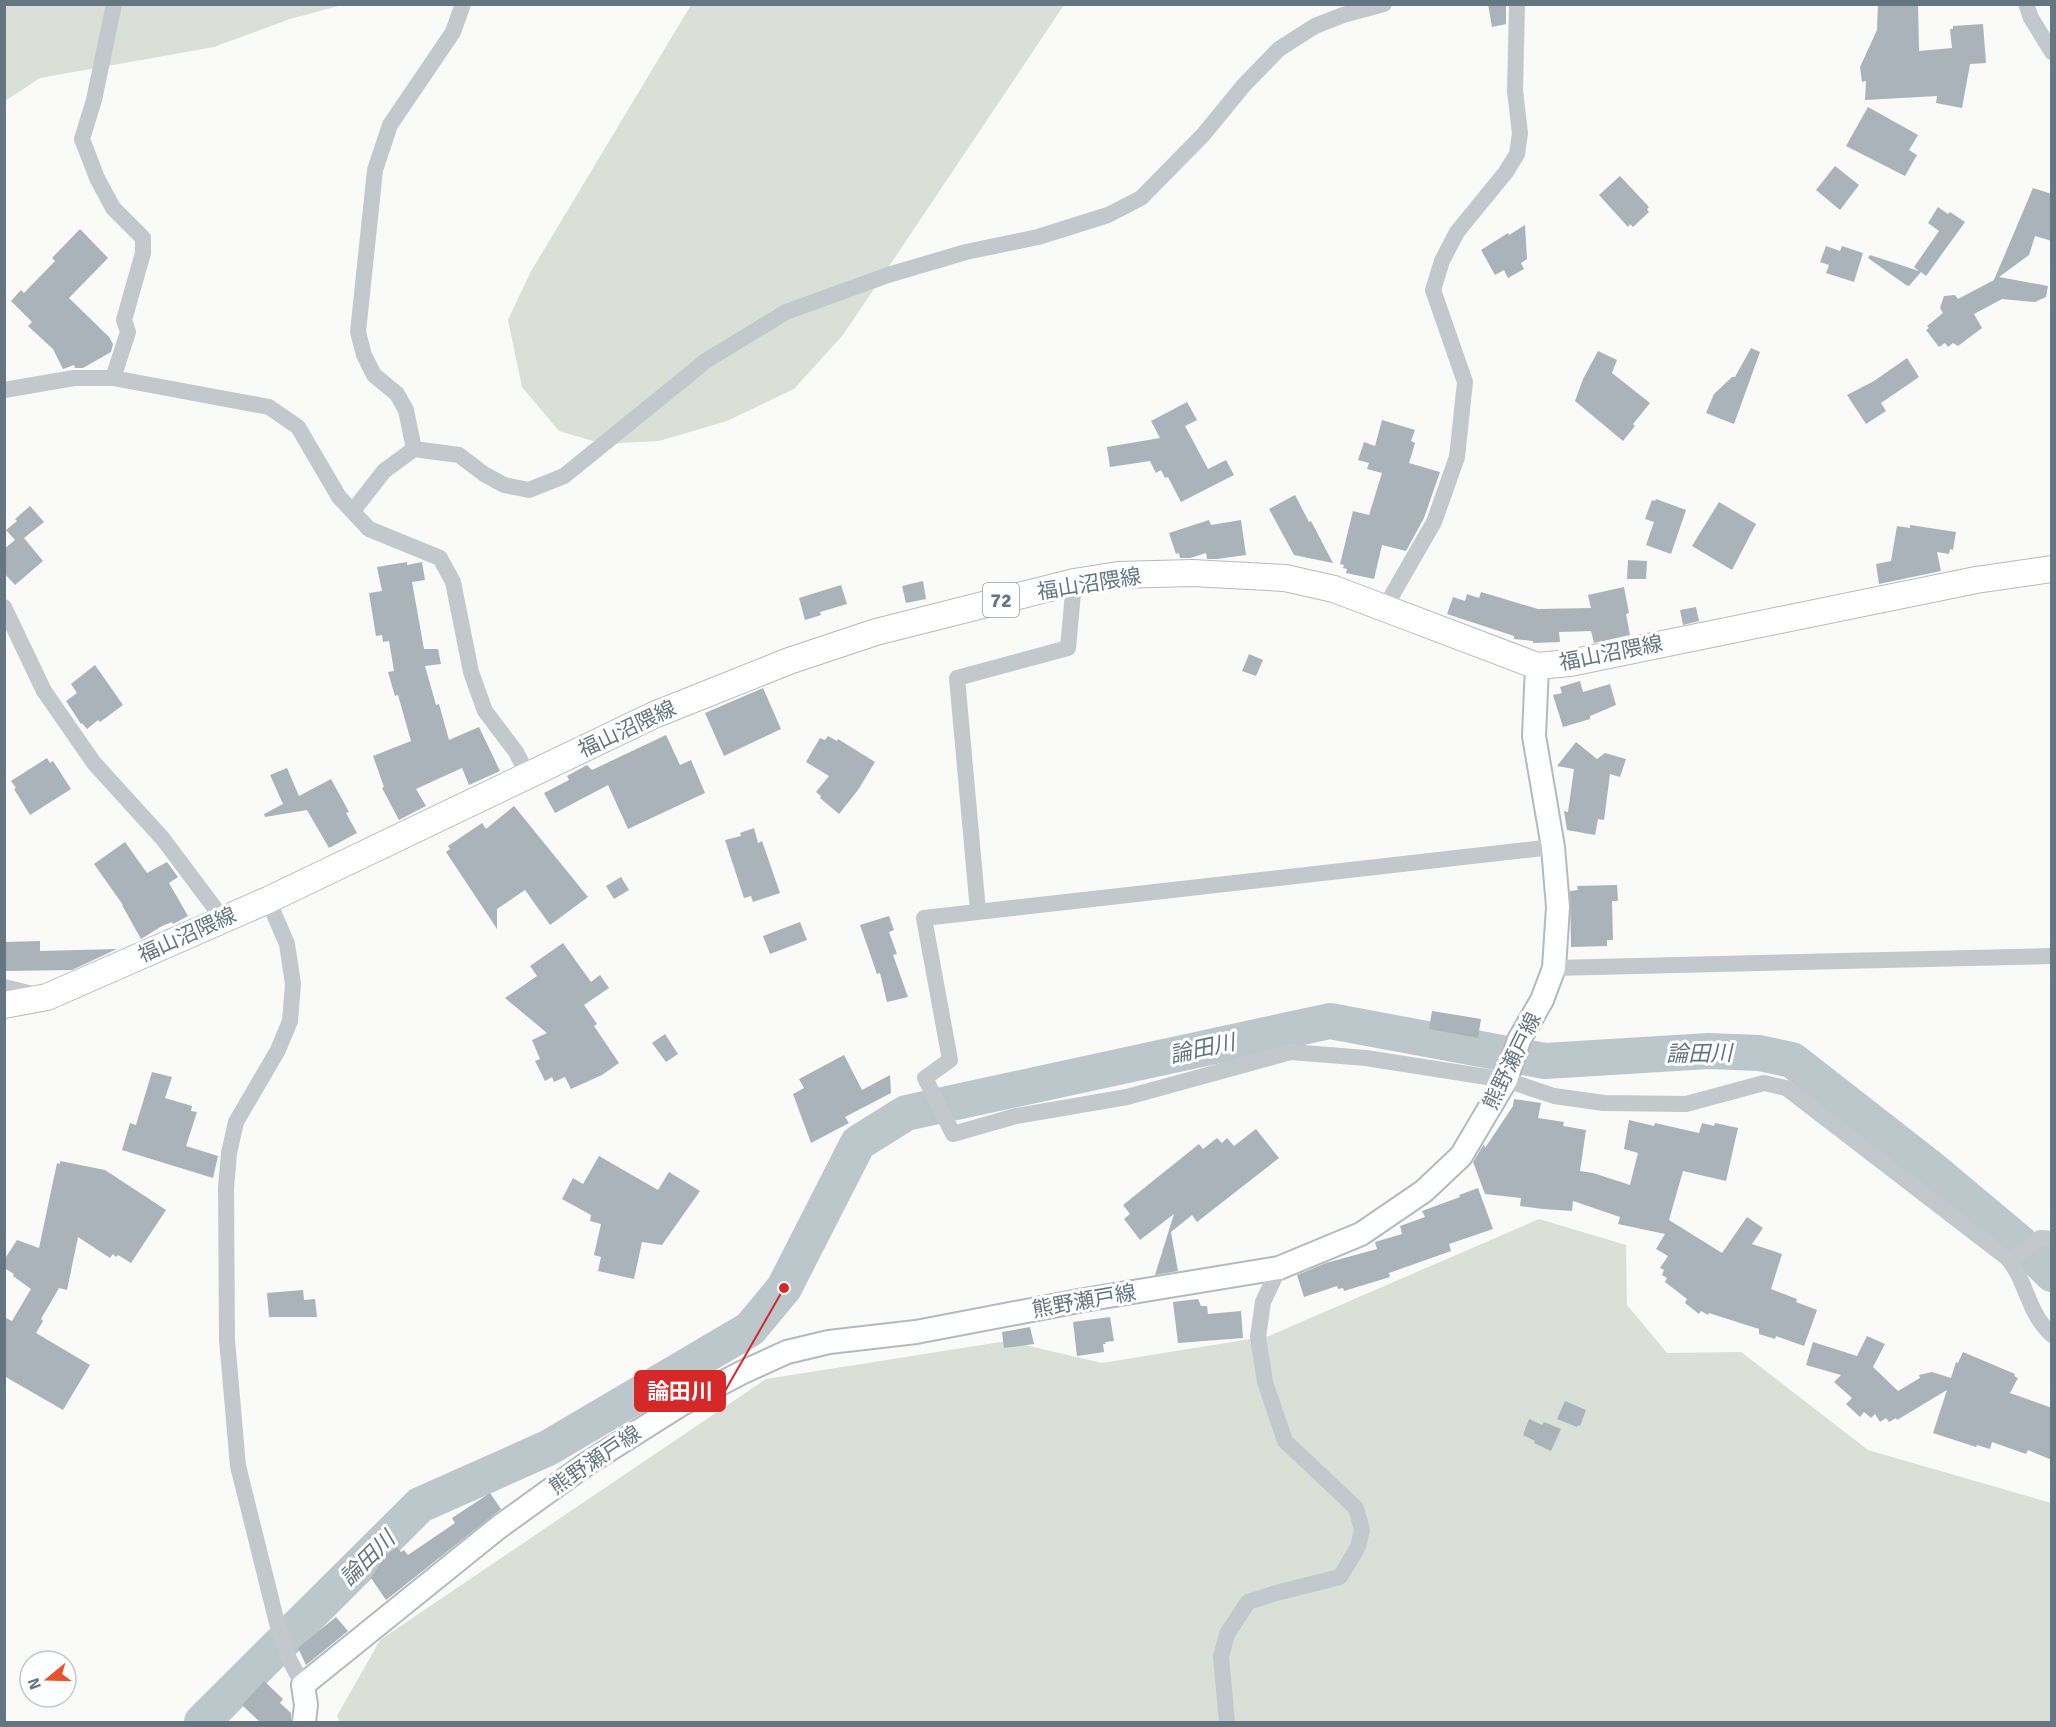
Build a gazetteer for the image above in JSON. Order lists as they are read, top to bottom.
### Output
{
  "streets": {
    "main road": ["福山沼隈線", "72", "熊野瀬戸線"]
  },
  "crossings": [
    ["福山沼隈線", "熊野瀬戸線"]
  ],
  "water": ["論田川"],
  "places": ["論田川"],
  "north": "left"
}
